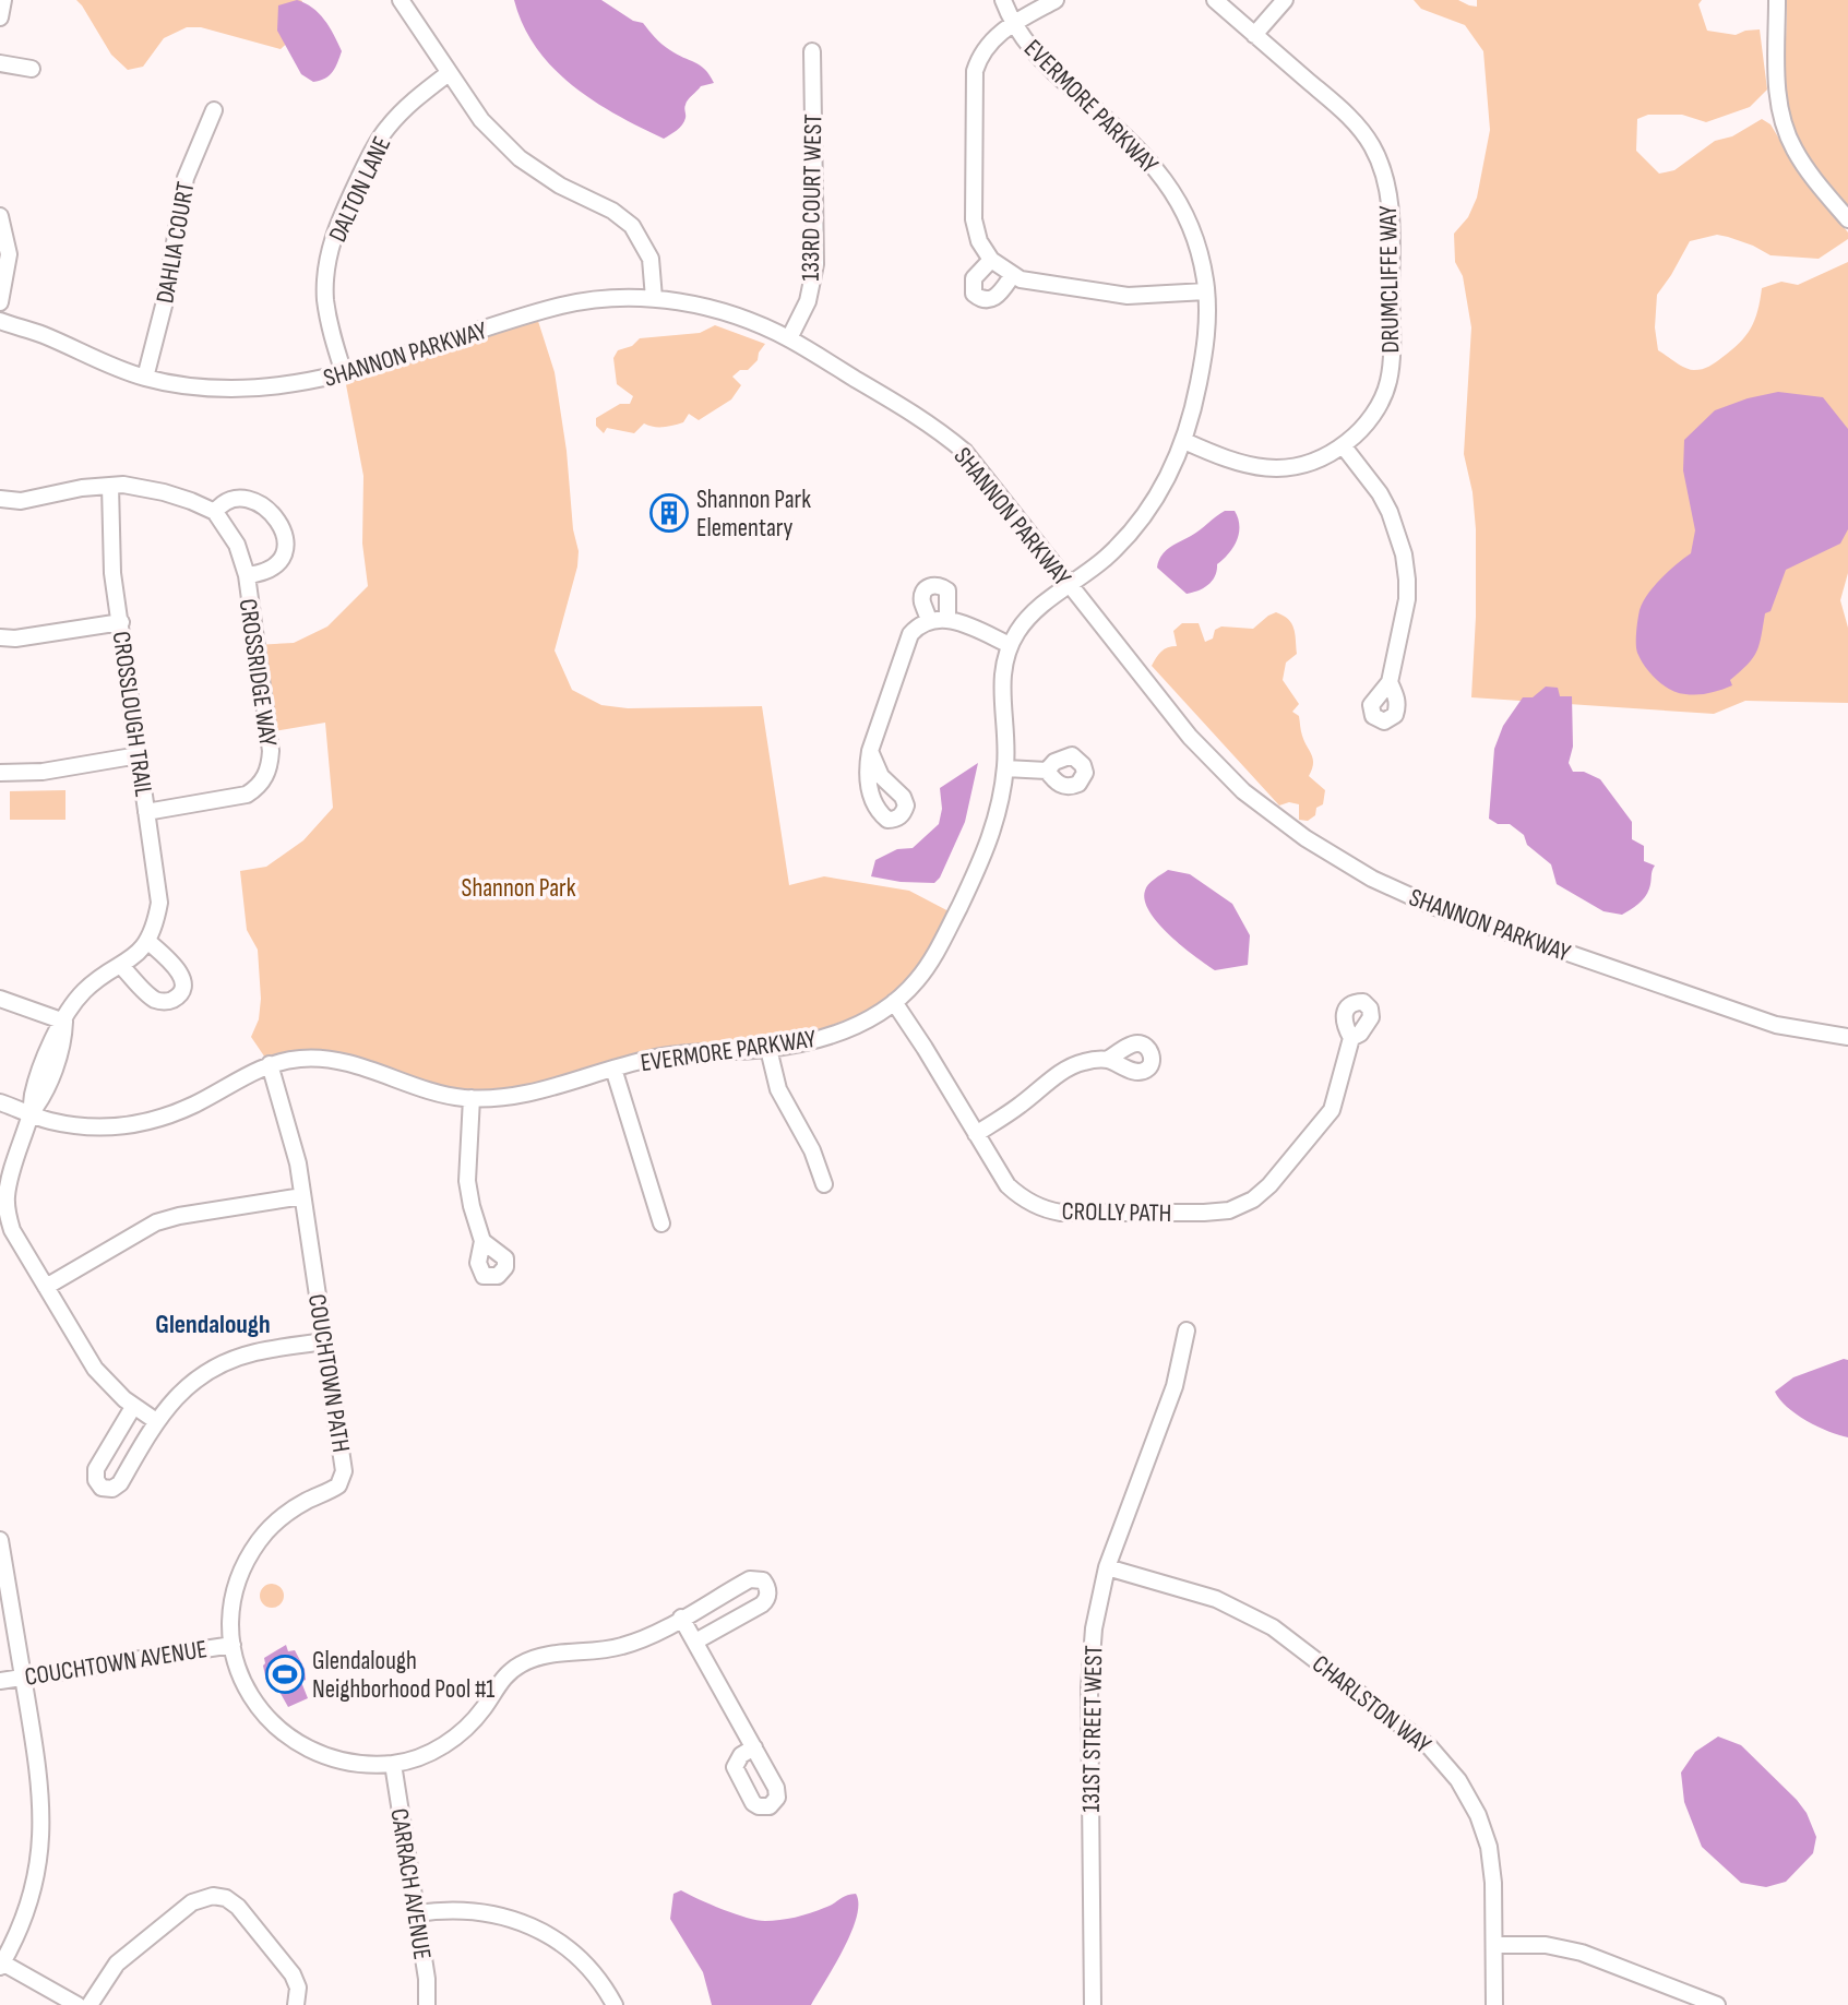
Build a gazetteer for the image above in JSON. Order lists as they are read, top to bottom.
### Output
{
  "streets": {
    "street": [
      "EVERMORE PARKWAY",
      "DALTON LANE",
      "133RD COURT WEST",
      "DAHLIA COURT",
      "DRUMCLIFFE WAY",
      "SHANNON PARKWAY",
      "CROSSRIDGE WAY",
      "CROSSLOUGH TRAIL",
      "CROLLY PATH",
      "COUCHTOWN PATH",
      "COUCHTOWN AVENUE",
      "CHARLSTON WAY",
      "131ST STREET WEST",
      "CARRACH AVENUE"
    ]
  },
  "crossings": [
    ["EVERMORE PARKWAY", "DRUMCLIFFE WAY"],
    ["EVERMORE PARKWAY", "SHANNON PARKWAY"],
    ["EVERMORE PARKWAY", "CROSSLOUGH TRAIL"],
    ["EVERMORE PARKWAY", "CROLLY PATH"],
    ["EVERMORE PARKWAY", "COUCHTOWN PATH"],
    ["DALTON LANE", "SHANNON PARKWAY"],
    ["133RD COURT WEST", "SHANNON PARKWAY"],
    ["DAHLIA COURT", "SHANNON PARKWAY"],
    ["CROSSRIDGE WAY", "CROSSLOUGH TRAIL"],
    ["COUCHTOWN PATH", "COUCHTOWN AVENUE"],
    ["COUCHTOWN PATH", "CARRACH AVENUE"],
    ["CHARLSTON WAY", "131ST STREET WEST"]
  ],
  "districts": ["Glendalough"],
  "parks": ["Shannon Park"],
  "places": {
    "building": ["Shannon Park Elementary"],
    "sports": ["Glendalough Neighborhood Pool #1"]
  }
}
